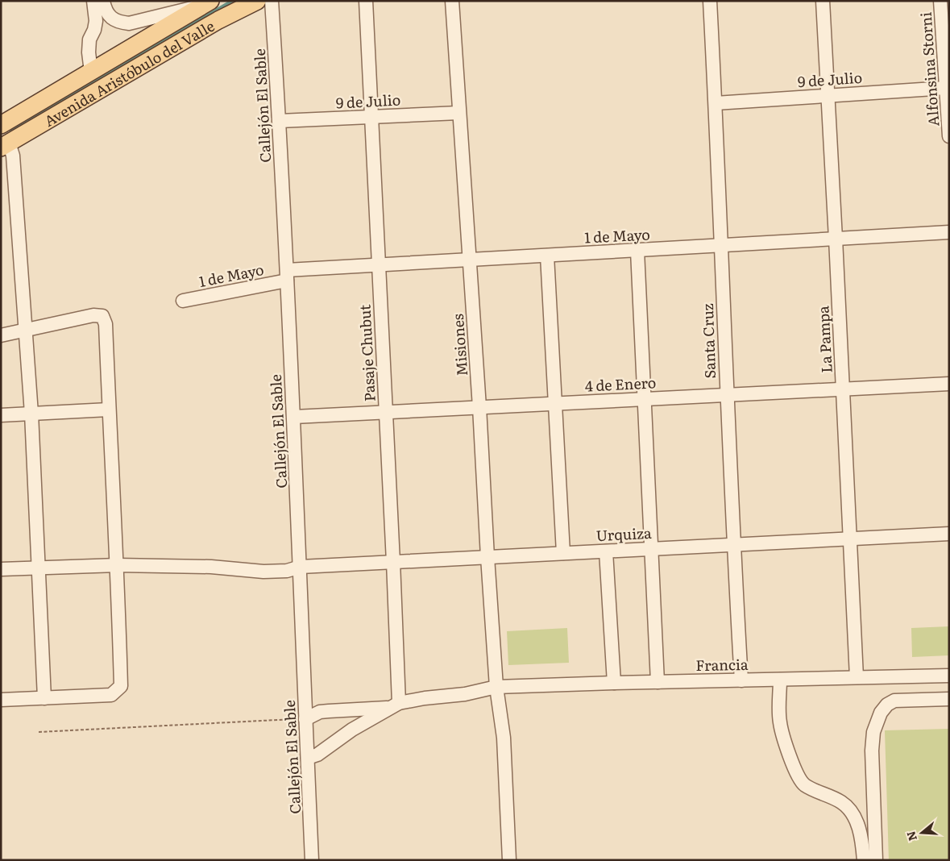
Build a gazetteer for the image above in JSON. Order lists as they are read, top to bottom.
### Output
{
  "streets": {
    "main road": ["Avenida Aristóbulo del Valle"],
    "street": [
      "Alfonsina Storni",
      "9 de Julio",
      "Callejón El Sable",
      "1 de Mayo",
      "La Pampa",
      "Santa Cruz",
      "Misiones",
      "Pasaje Chubut",
      "4 de Enero",
      "Urquiza",
      "Francia"
    ]
  },
  "crossings": [
    ["Alfonsina Storni", "9 de Julio"],
    ["9 de Julio", "Callejón El Sable"],
    ["9 de Julio", "La Pampa"],
    ["9 de Julio", "Santa Cruz"],
    ["9 de Julio", "Misiones"],
    ["9 de Julio", "Pasaje Chubut"],
    ["Callejón El Sable", "1 de Mayo"],
    ["Callejón El Sable", "4 de Enero"],
    ["Callejón El Sable", "Urquiza"],
    ["1 de Mayo", "La Pampa"],
    ["1 de Mayo", "Santa Cruz"],
    ["1 de Mayo", "Misiones"],
    ["1 de Mayo", "Pasaje Chubut"],
    ["La Pampa", "4 de Enero"],
    ["La Pampa", "Urquiza"],
    ["La Pampa", "Francia"],
    ["Santa Cruz", "4 de Enero"],
    ["Santa Cruz", "Urquiza"],
    ["Santa Cruz", "Francia"],
    ["Misiones", "4 de Enero"],
    ["Misiones", "Urquiza"],
    ["Misiones", "Francia"],
    ["Pasaje Chubut", "4 de Enero"],
    ["Pasaje Chubut", "Urquiza"],
    ["Pasaje Chubut", "Francia"]
  ],
  "north": "left"
}
